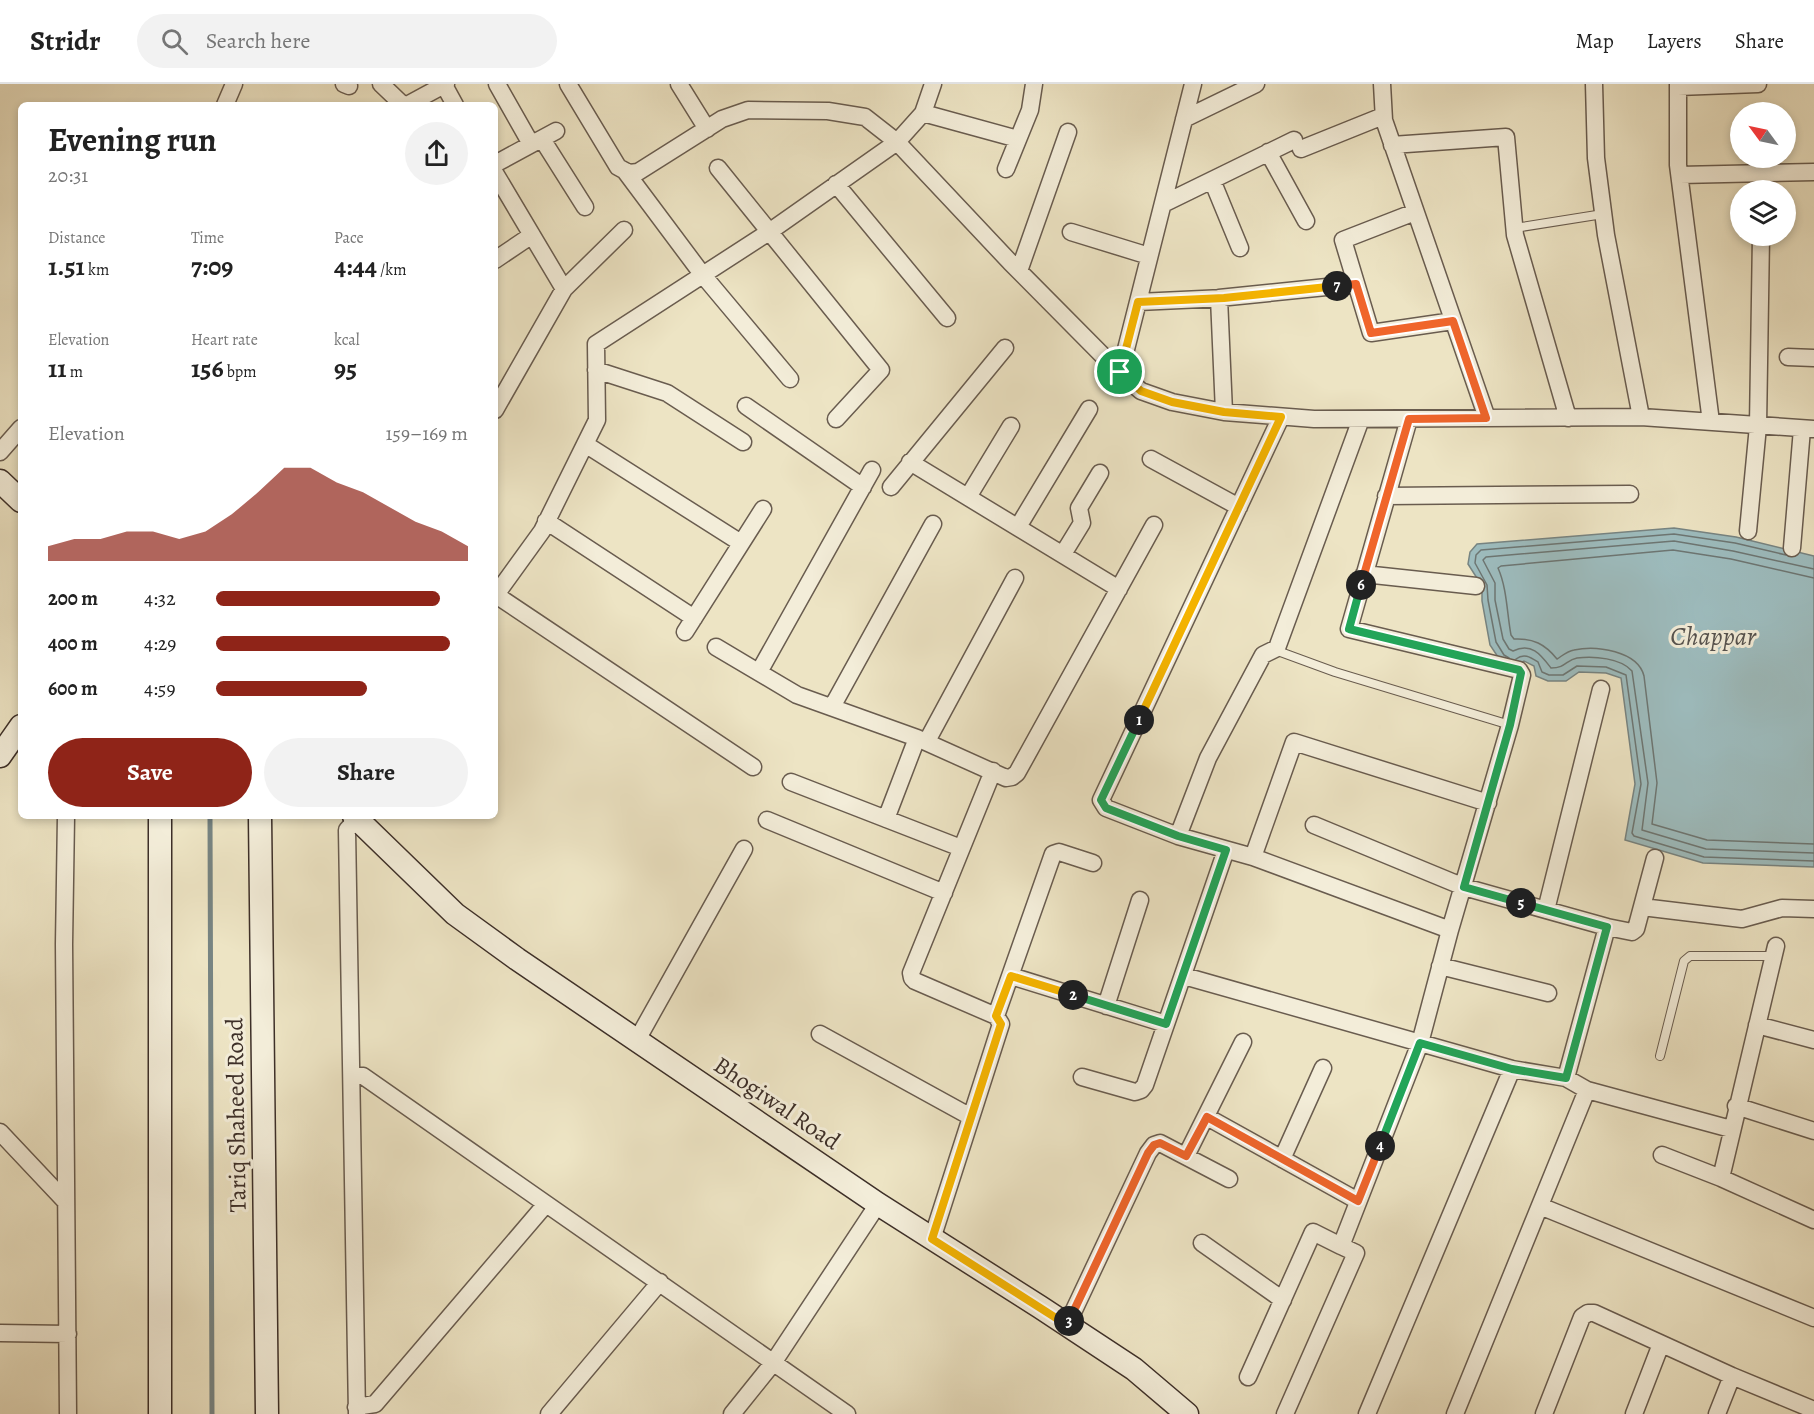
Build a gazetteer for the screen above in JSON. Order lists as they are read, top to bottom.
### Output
{
  "streets": {
    "main road": ["Bhogiwal Road", "Tariq Shaheed Road"]
  },
  "water": ["Chappar"],
  "north": "top left",
  "page": {
    "header": "Stridr",
    "search": "Search here",
    "nav": ["Map", "Layers", "Share"],
    "heading": ["Evening run", "20:31"],
    "stats": [
      ["Distance", "1.51 km"],
      ["Time", "7:09"],
      ["Pace", "4:44 /km"],
      ["Elevation", "11 m"],
      ["Heart rate", "156 bpm"],
      ["kcal", "95"]
    ],
    "pins": [
      "7",
      "6",
      "1",
      "5",
      "2",
      "4",
      "3"
    ],
    "chart": ["Elevation", "159–169 m"],
    "list": [
      {
        "name": "200 m",
        "note": "4:32"
      },
      {
        "name": "400 m",
        "note": "4:29"
      },
      {
        "name": "600 m",
        "note": "4:59"
      }
    ],
    "buttons": ["Save", "Share"]
  }
}
